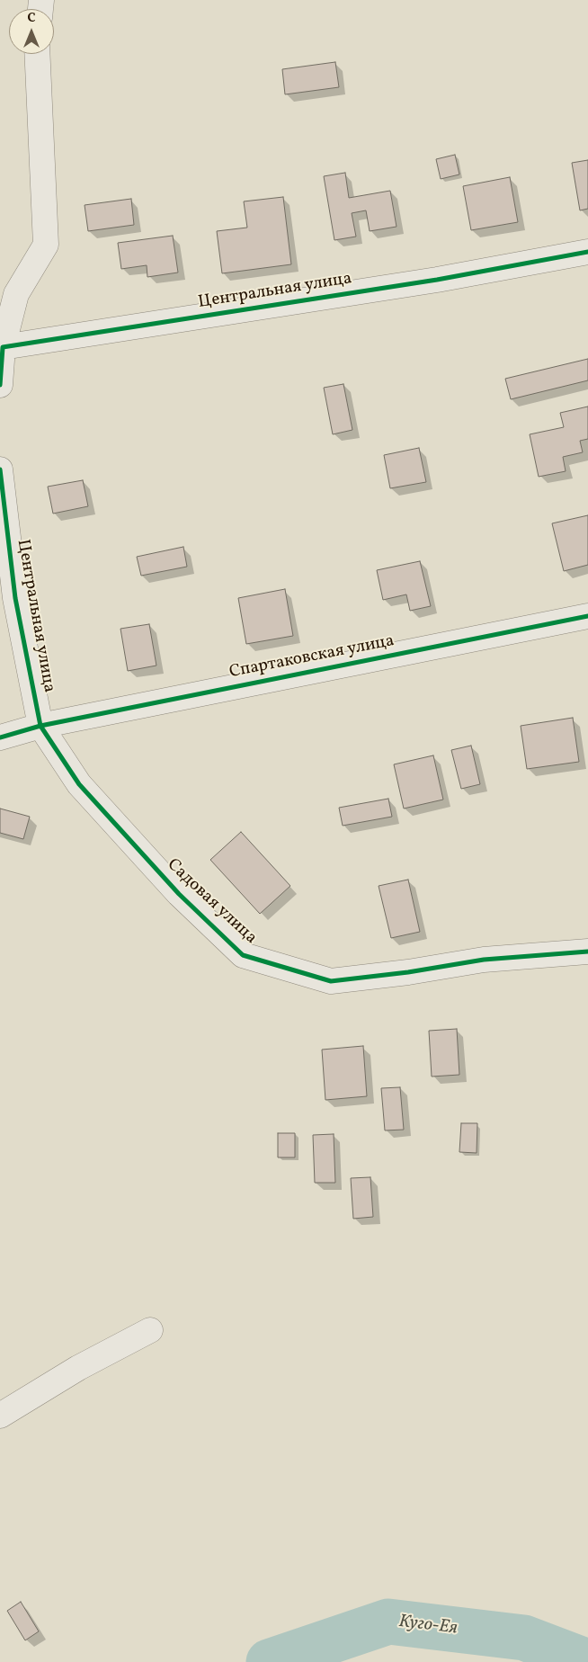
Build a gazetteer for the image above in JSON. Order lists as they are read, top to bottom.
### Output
{
  "streets": {
    "street": ["Центральная улица", "Спартаковская улица", "Садовая улица"]
  },
  "crossings": [
    ["Центральная улица", "Спартаковская улица"],
    ["Центральная улица", "Садовая улица"],
    ["Спартаковская улица", "Садовая улица"]
  ],
  "water": ["Куго-Ея"],
  "north": "top"
}
